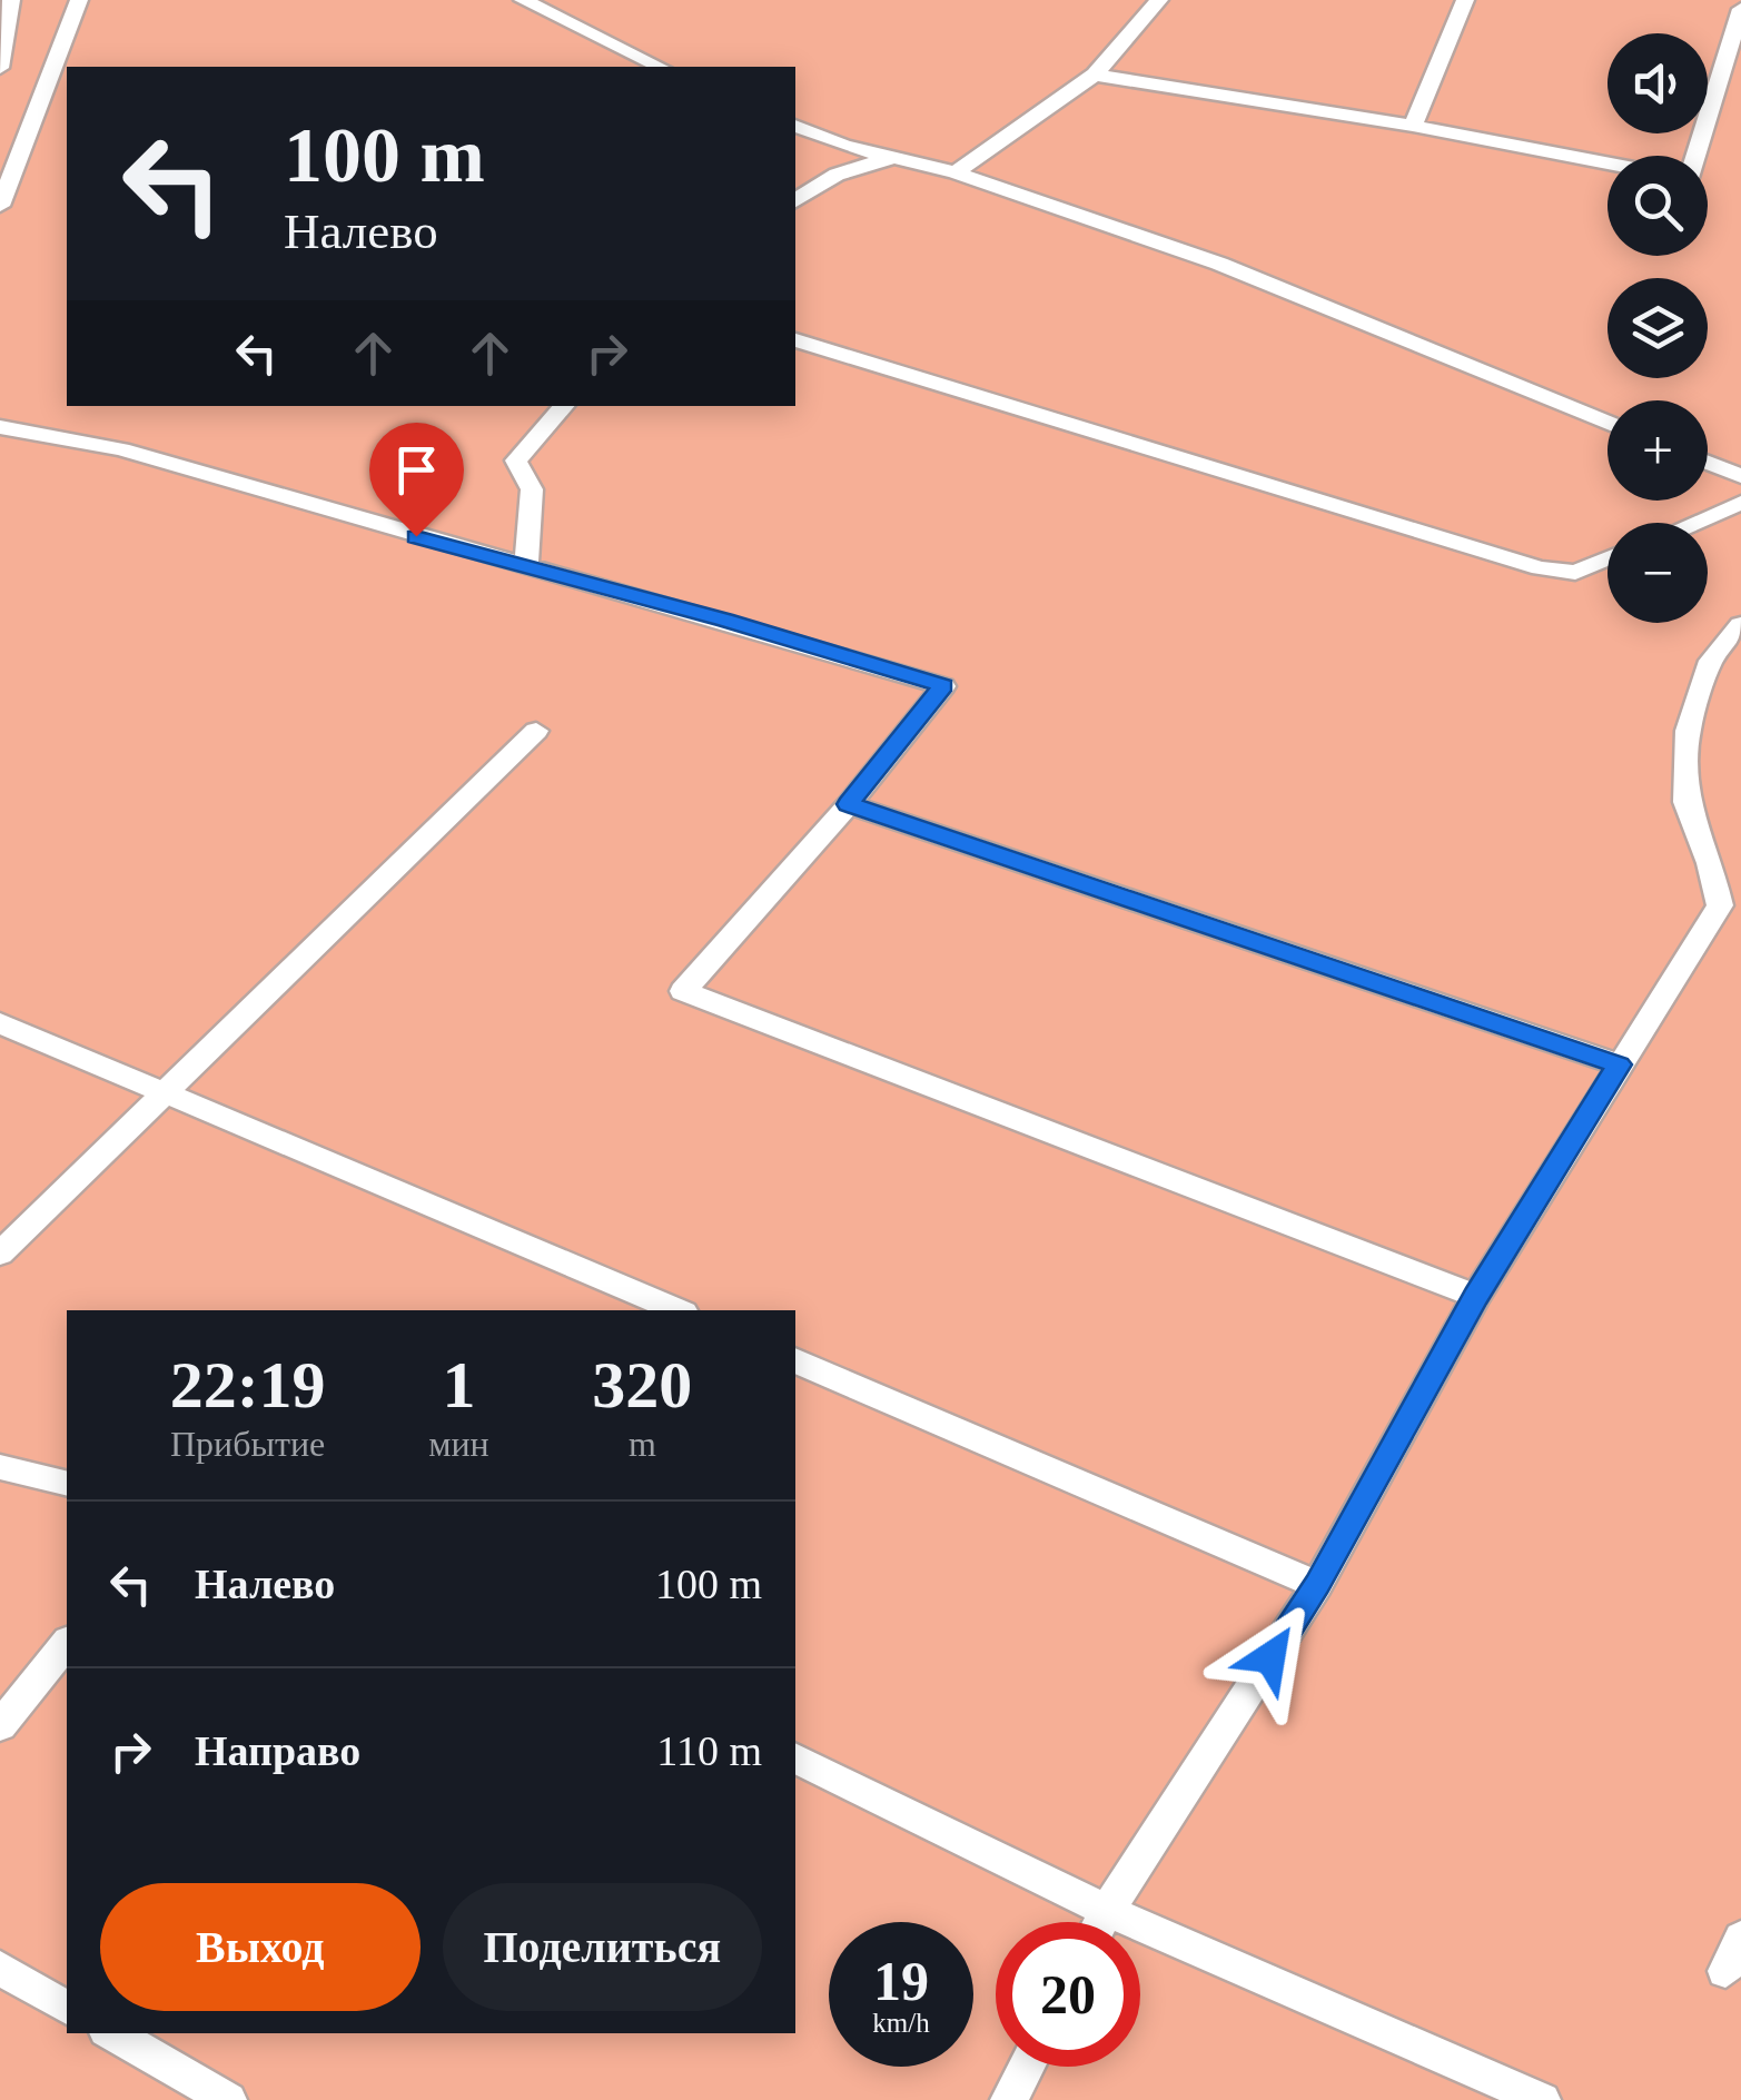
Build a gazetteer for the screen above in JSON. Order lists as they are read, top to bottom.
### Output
{
  "page": {
    "map_buttons": ["+", "−"],
    "turn": ["100 m", "Налево"],
    "eta": [
      "22:19",
      "Прибытие",
      "1",
      "мин",
      "320",
      "m"
    ],
    "list": [
      {
        "name": "Налево",
        "value": "100 m"
      },
      {
        "name": "Направо",
        "value": "110 m"
      }
    ],
    "buttons": ["Выход", "Поделиться"],
    "speed": "19 km/h",
    "limit": "20"
  }
}
